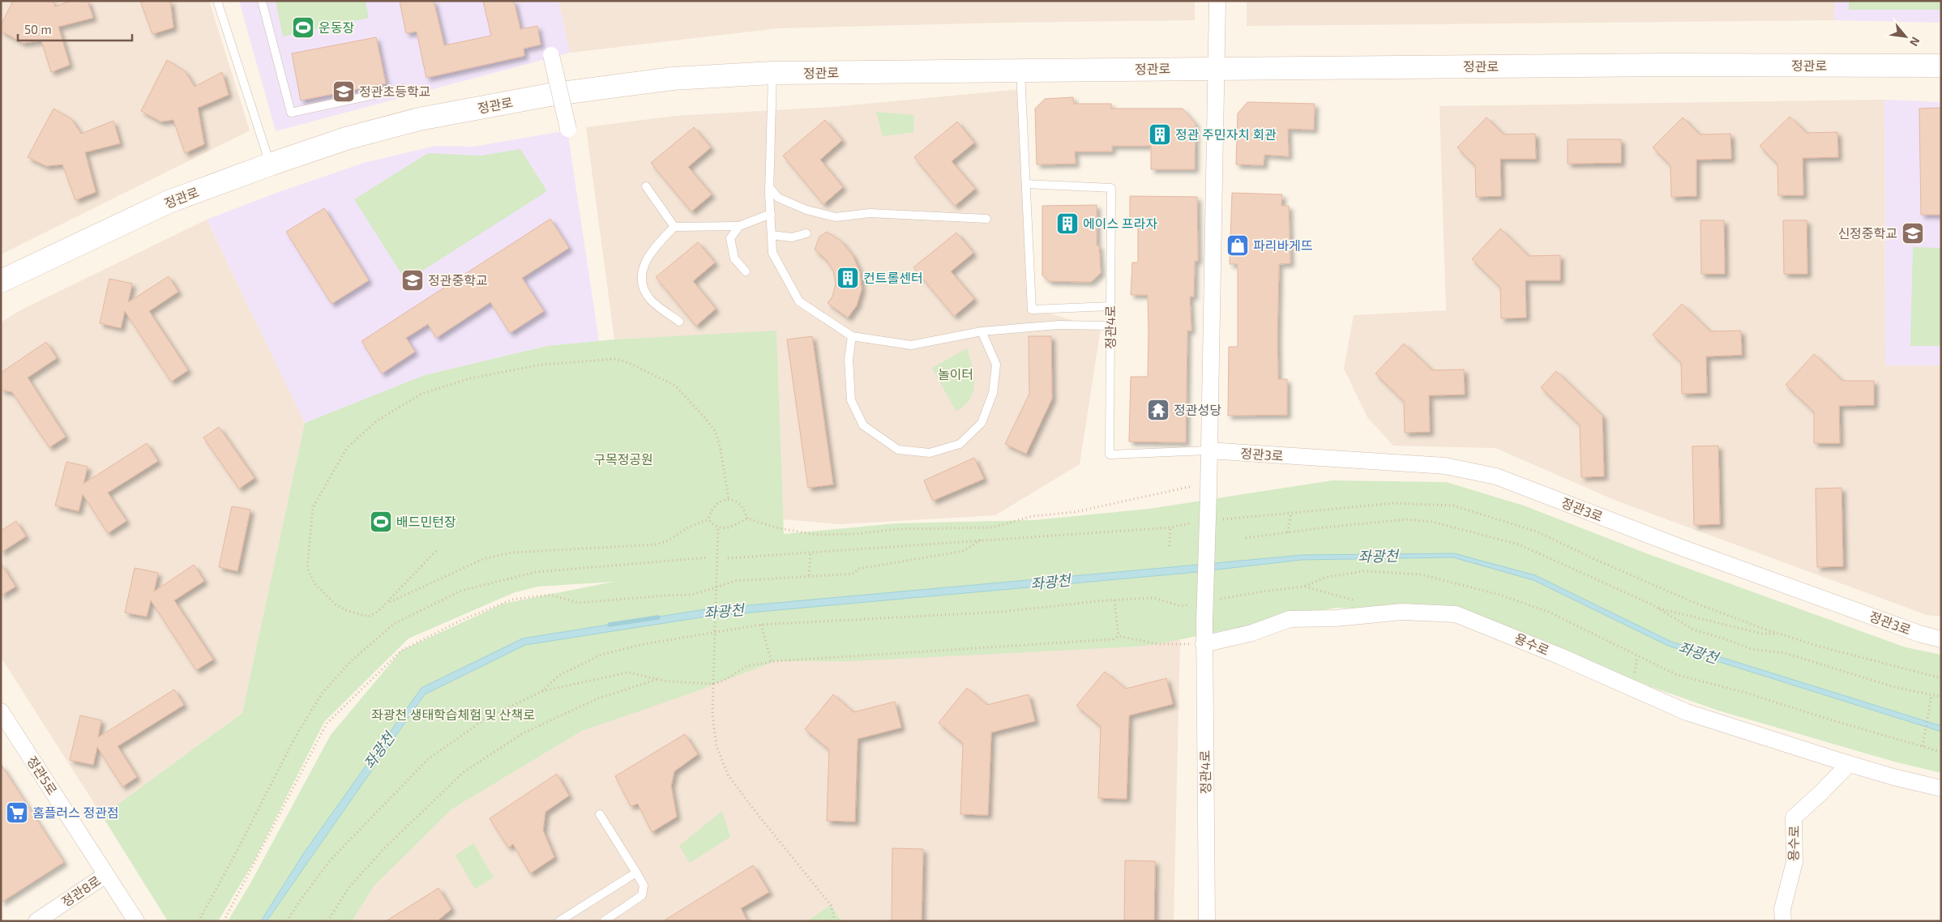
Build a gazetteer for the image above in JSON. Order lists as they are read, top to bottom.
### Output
{
  "streets": {
    "street": [
      "정관로",
      "정관4로",
      "정관3로",
      "용수로",
      "정관5로",
      "정관8로"
    ]
  },
  "crossings": [
    ["정관4로", "정관3로"],
    ["정관4로", "용수로"],
    ["정관5로", "정관8로"]
  ],
  "water": ["좌광천"],
  "parks": ["놀이터", "구목정공원", "좌광천 생태학습체험 및 산책로"],
  "places": {
    "sports": ["운동장", "배드민턴장"],
    "school or university": ["정관초등학교", "신정중학교", "정관중학교"],
    "building": ["정관 주민자치 회관", "에이스 프라자", "컨트롤센터"],
    "shop": ["파리바게뜨"],
    "temple": ["정관성당"],
    "supermarket": ["홈플러스 정관점"]
  },
  "scale_bar": "50 m",
  "north": "bottom right"
}
